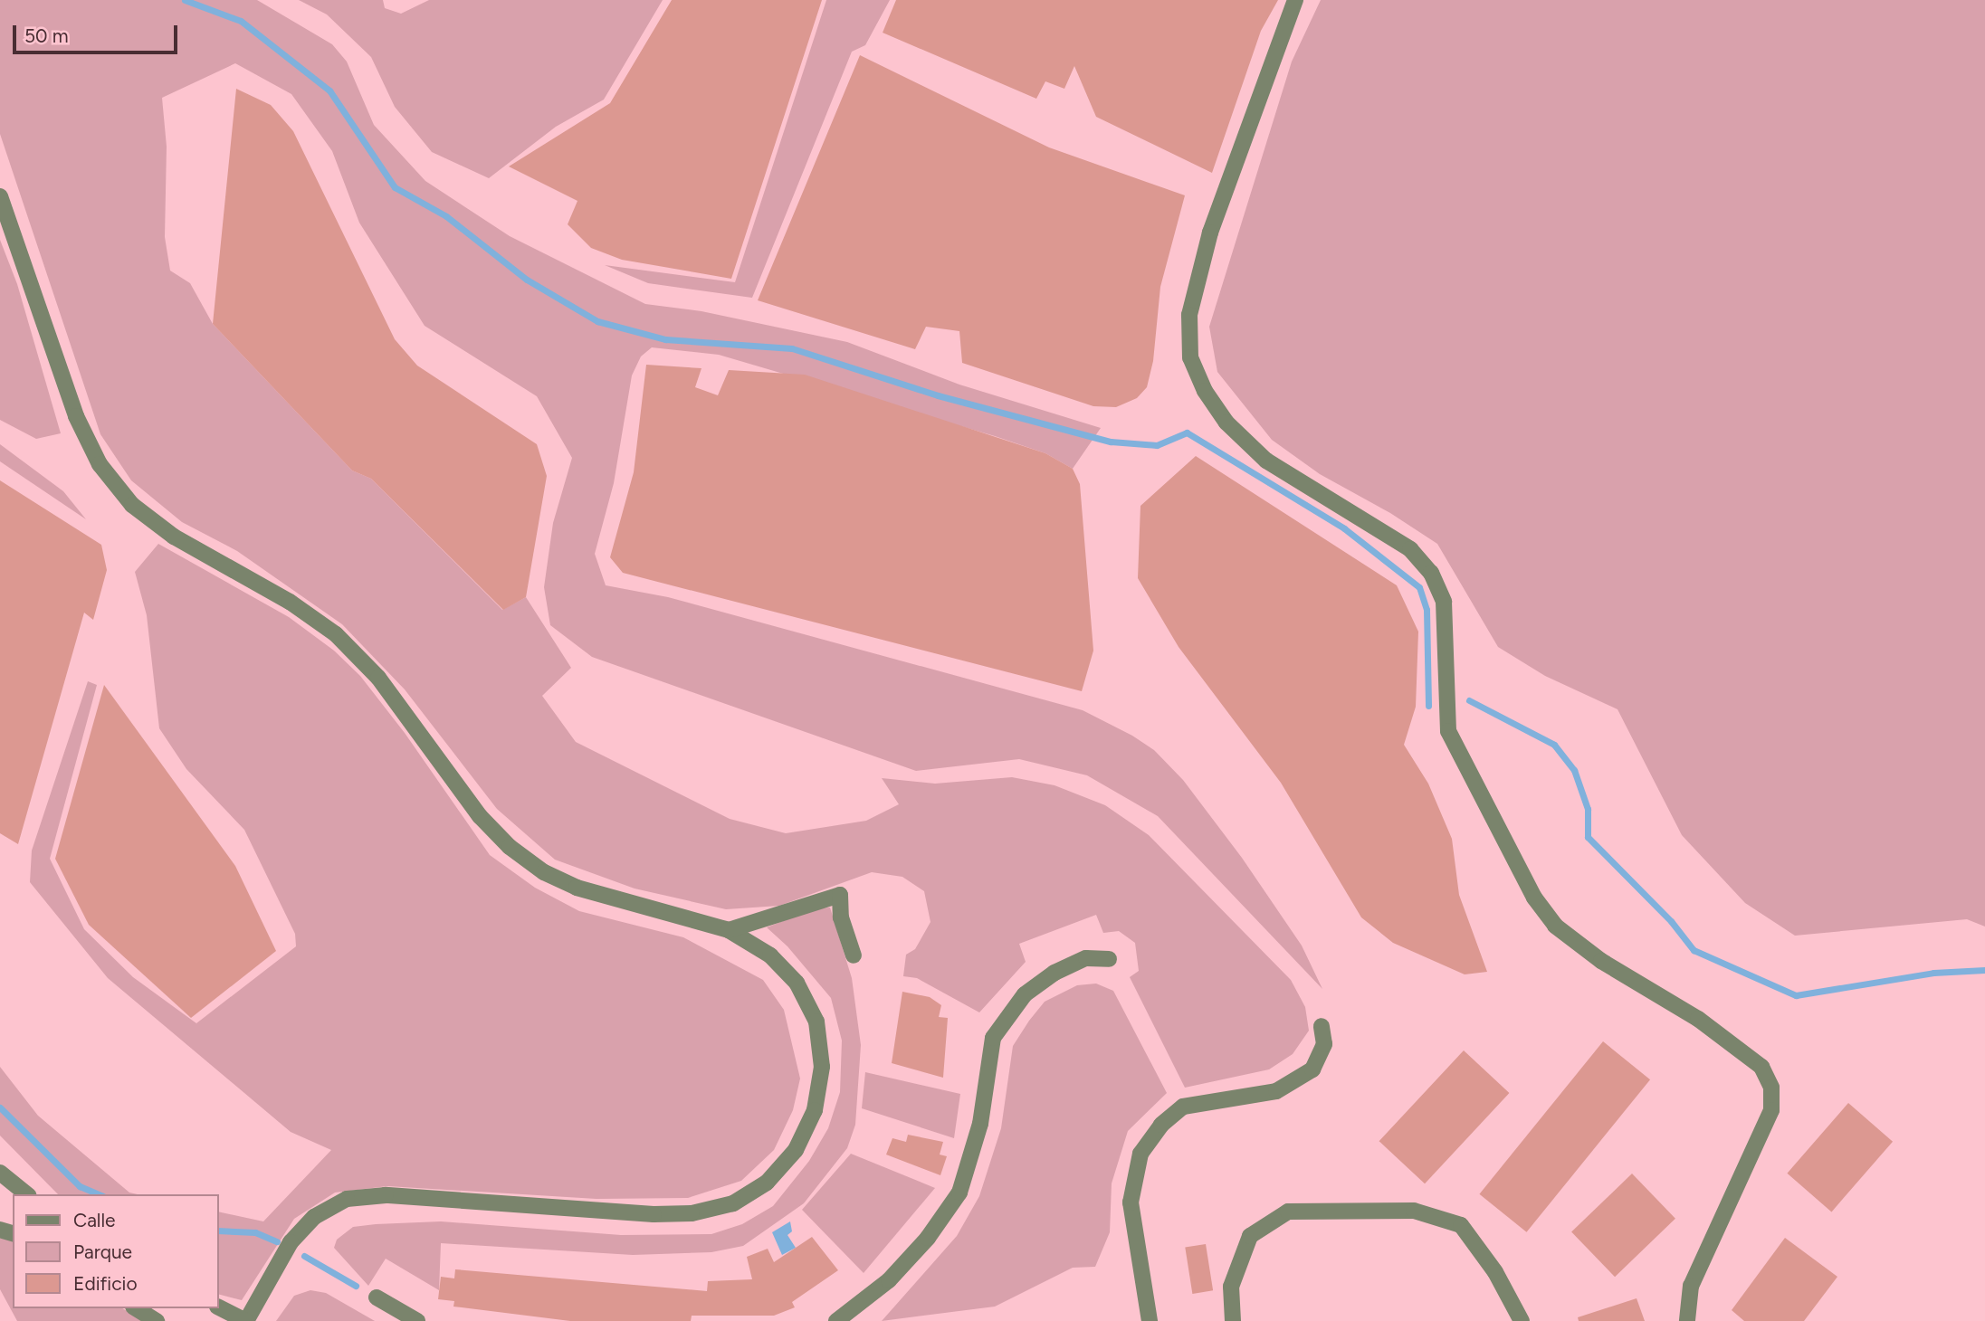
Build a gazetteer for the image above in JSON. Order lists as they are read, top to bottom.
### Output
{
  "legend": ["Calle", "Parque", "Edificio"],
  "scale_bar": "50 m"
}
